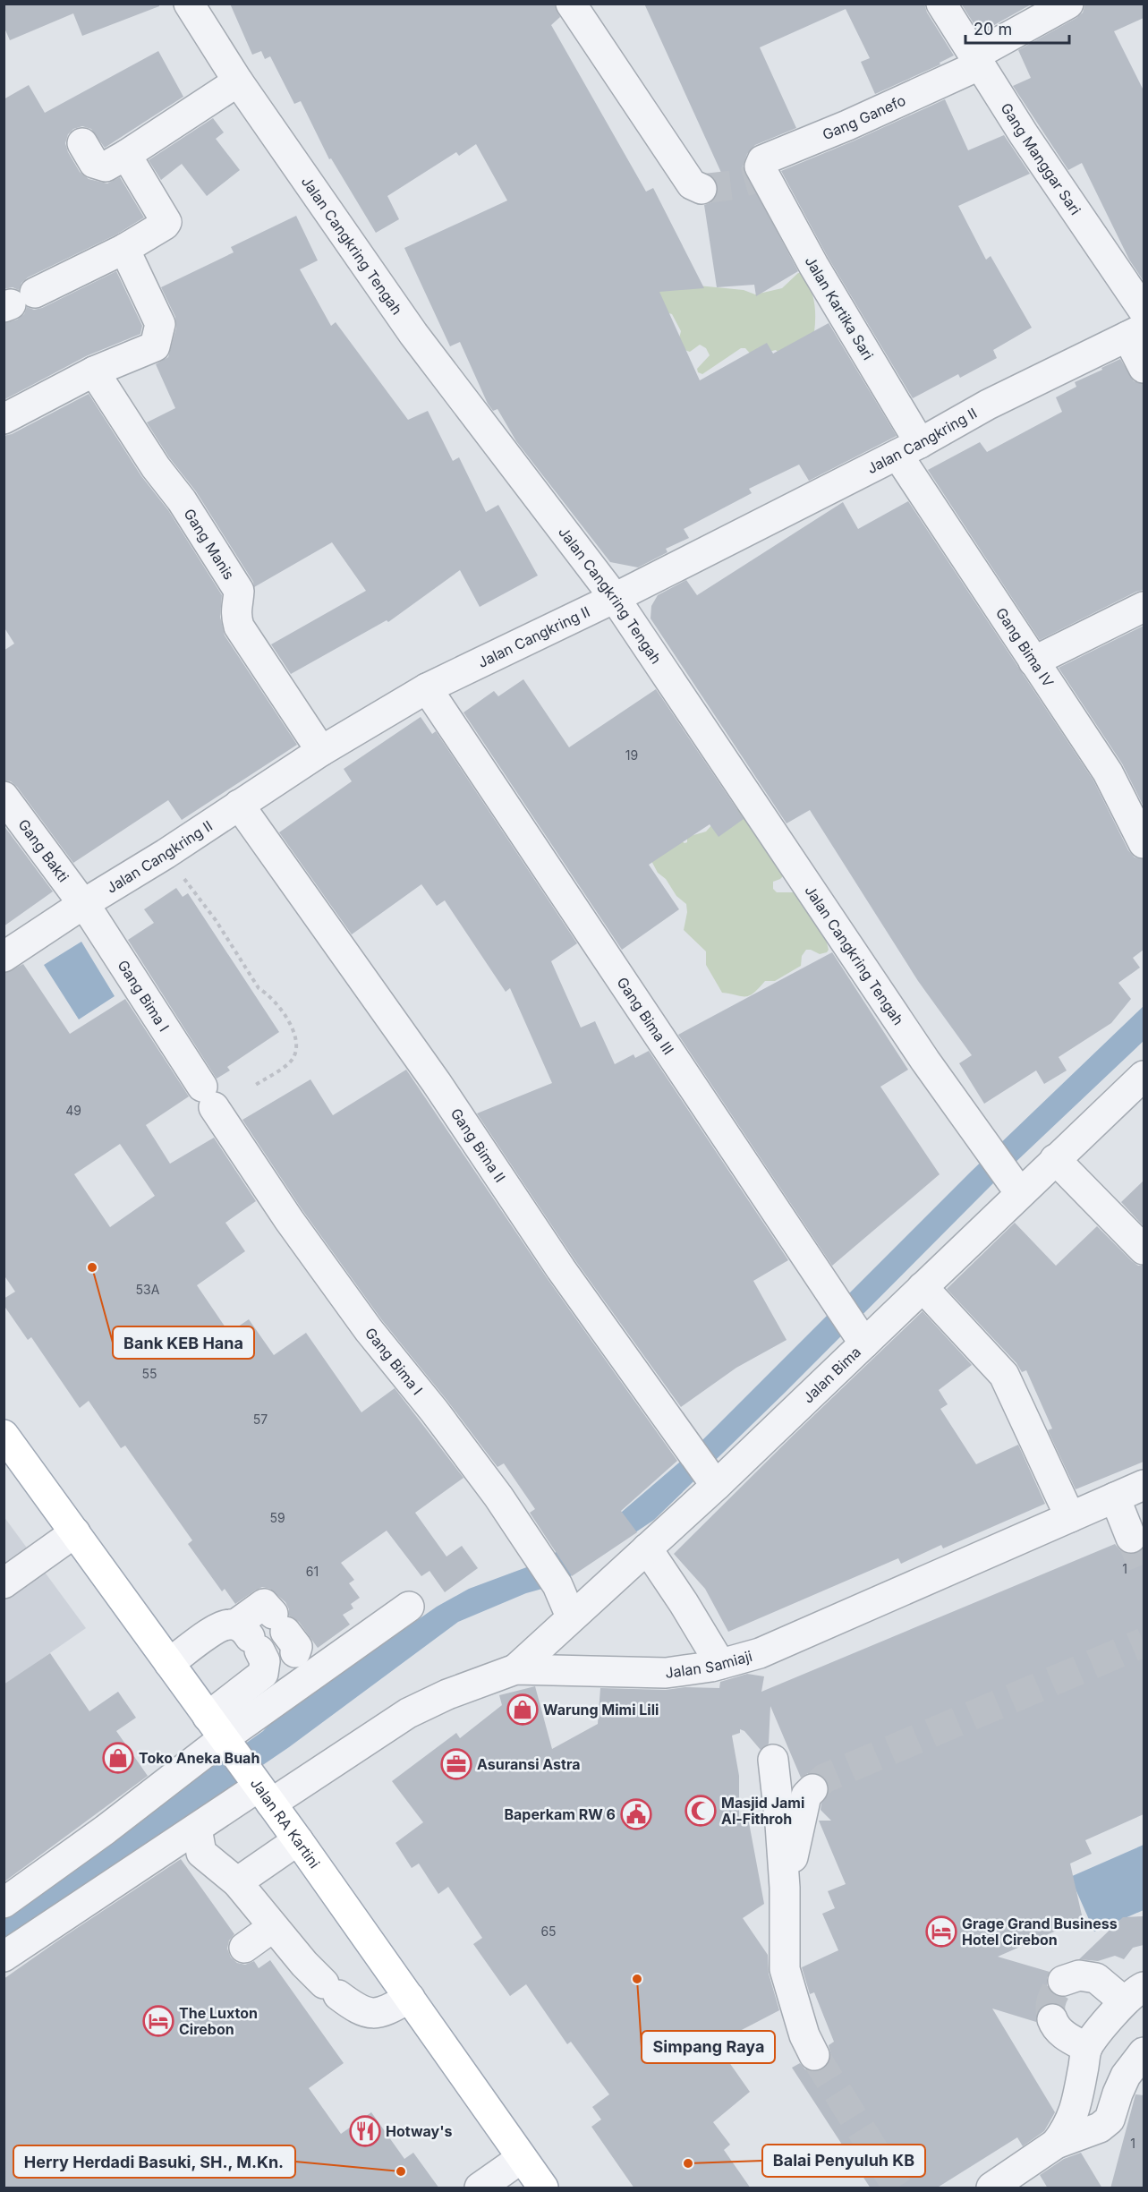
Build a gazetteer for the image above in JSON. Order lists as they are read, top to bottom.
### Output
{
  "streets": {
    "main road": ["Jalan RA Kartini"],
    "street": [
      "Gang Ganefo",
      "Gang Manggar Sari",
      "Jalan Cangkring Tengah",
      "Jalan Kartika Sari",
      "Jalan Cangkring II",
      "Gang Manis",
      "Gang Bima IV",
      "Gang Bakti",
      "Gang Bima I",
      "Gang Bima III",
      "Gang Bima II",
      "Jalan Bima",
      "Jalan Samiaji"
    ]
  },
  "crossings": [
    ["Gang Ganefo", "Gang Manggar Sari"],
    ["Gang Ganefo", "Jalan Kartika Sari"],
    ["Jalan Cangkring Tengah", "Jalan Cangkring II"],
    ["Jalan Cangkring Tengah", "Jalan Bima"],
    ["Jalan Kartika Sari", "Jalan Cangkring II"],
    ["Jalan Kartika Sari", "Gang Bima IV"],
    ["Jalan Cangkring II", "Gang Manis"],
    ["Jalan Cangkring II", "Gang Bima IV"],
    ["Jalan Cangkring II", "Gang Bakti"],
    ["Jalan Cangkring II", "Gang Bima I"],
    ["Jalan Cangkring II", "Gang Bima III"],
    ["Jalan Cangkring II", "Gang Bima II"],
    ["Gang Bakti", "Gang Bima I"],
    ["Gang Bima I", "Jalan Bima"],
    ["Gang Bima III", "Jalan Bima"],
    ["Gang Bima II", "Jalan Bima"],
    ["Jalan Bima", "Jalan Samiaji"],
    ["Jalan Samiaji", "Jalan RA Kartini"]
  ],
  "places": {
    "other": [
      "Bank KEB Hana",
      "Simpang Raya",
      "Balai Penyuluh KB",
      "Herry Herdadi Basuki, SH., M.Kn."
    ],
    "shop": ["Warung Mimi Lili", "Toko Aneka Buah"],
    "office": ["Asuransi Astra"],
    "mosque": ["Masjid Jami Al-Fithroh"],
    "public building": ["Baperkam RW 6"],
    "hotel": ["Grage Grand Business Hotel Cirebon", "The Luxton Cirebon"],
    "restaurant": ["Hotway's"]
  },
  "house_numbers": [
    "19",
    "49",
    "53A",
    "55",
    "57",
    "59",
    "1",
    "61",
    "65",
    "1"
  ],
  "scale_bar": "20 m"
}
